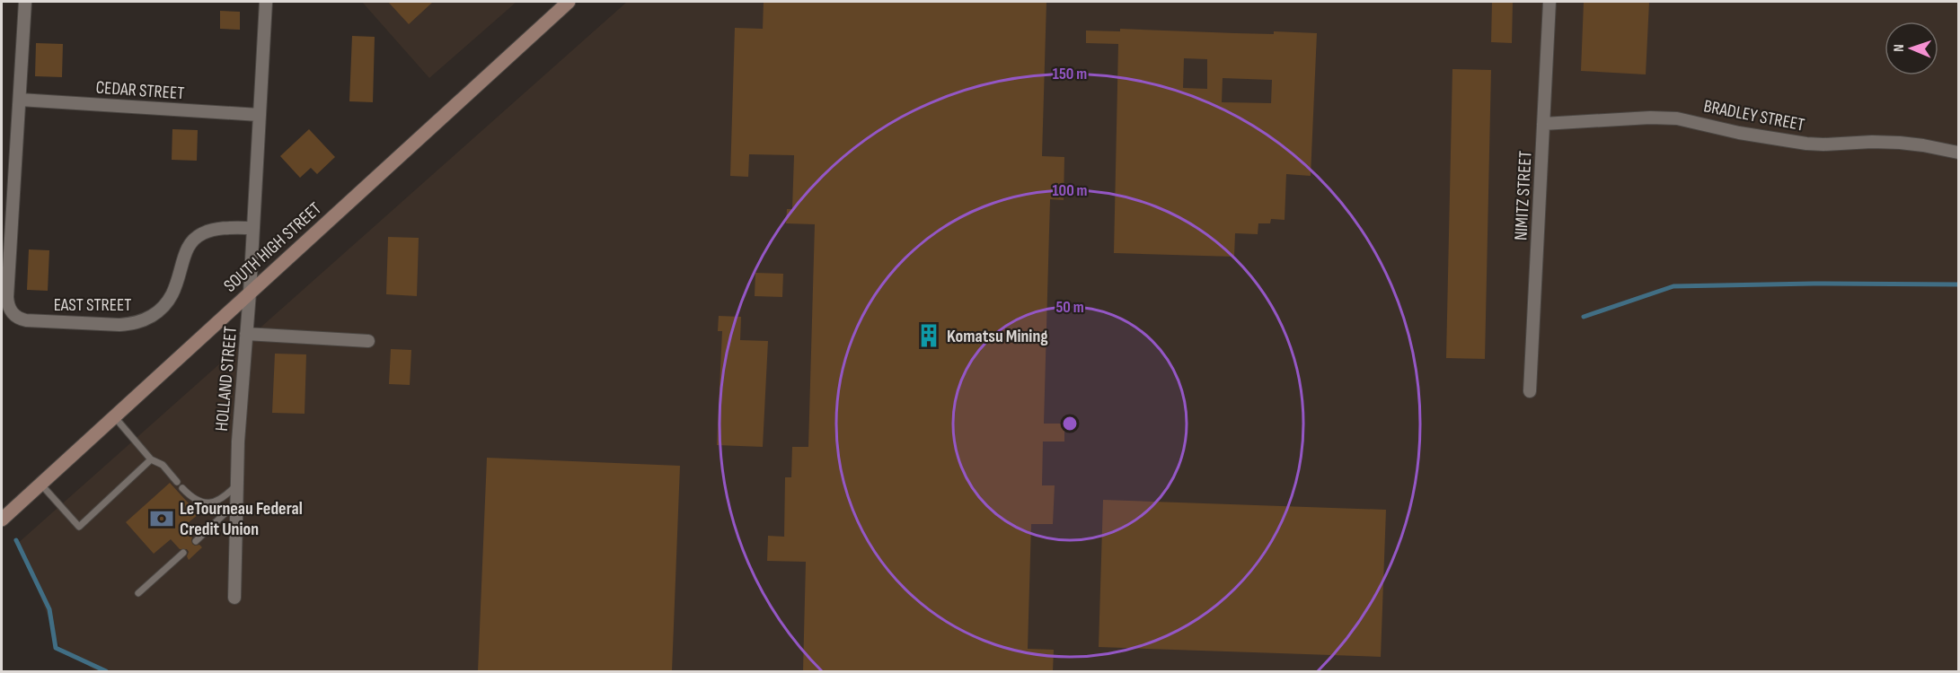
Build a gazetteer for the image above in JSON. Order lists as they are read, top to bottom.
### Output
{
  "streets": {
    "main road": ["SOUTH HIGH STREET"],
    "street": [
      "CEDAR STREET",
      "BRADLEY STREET",
      "NIMITZ STREET",
      "EAST STREET",
      "HOLLAND STREET"
    ]
  },
  "crossings": [
    ["CEDAR STREET", "EAST STREET"],
    ["CEDAR STREET", "HOLLAND STREET"],
    ["BRADLEY STREET", "NIMITZ STREET"],
    ["SOUTH HIGH STREET", "HOLLAND STREET"],
    ["EAST STREET", "HOLLAND STREET"]
  ],
  "places": {
    "building": ["Komatsu Mining"],
    "bank": ["LeTourneau Federal Credit Union"]
  },
  "north": "left",
  "rings": ["150 m", "100 m", "50 m"]
}
